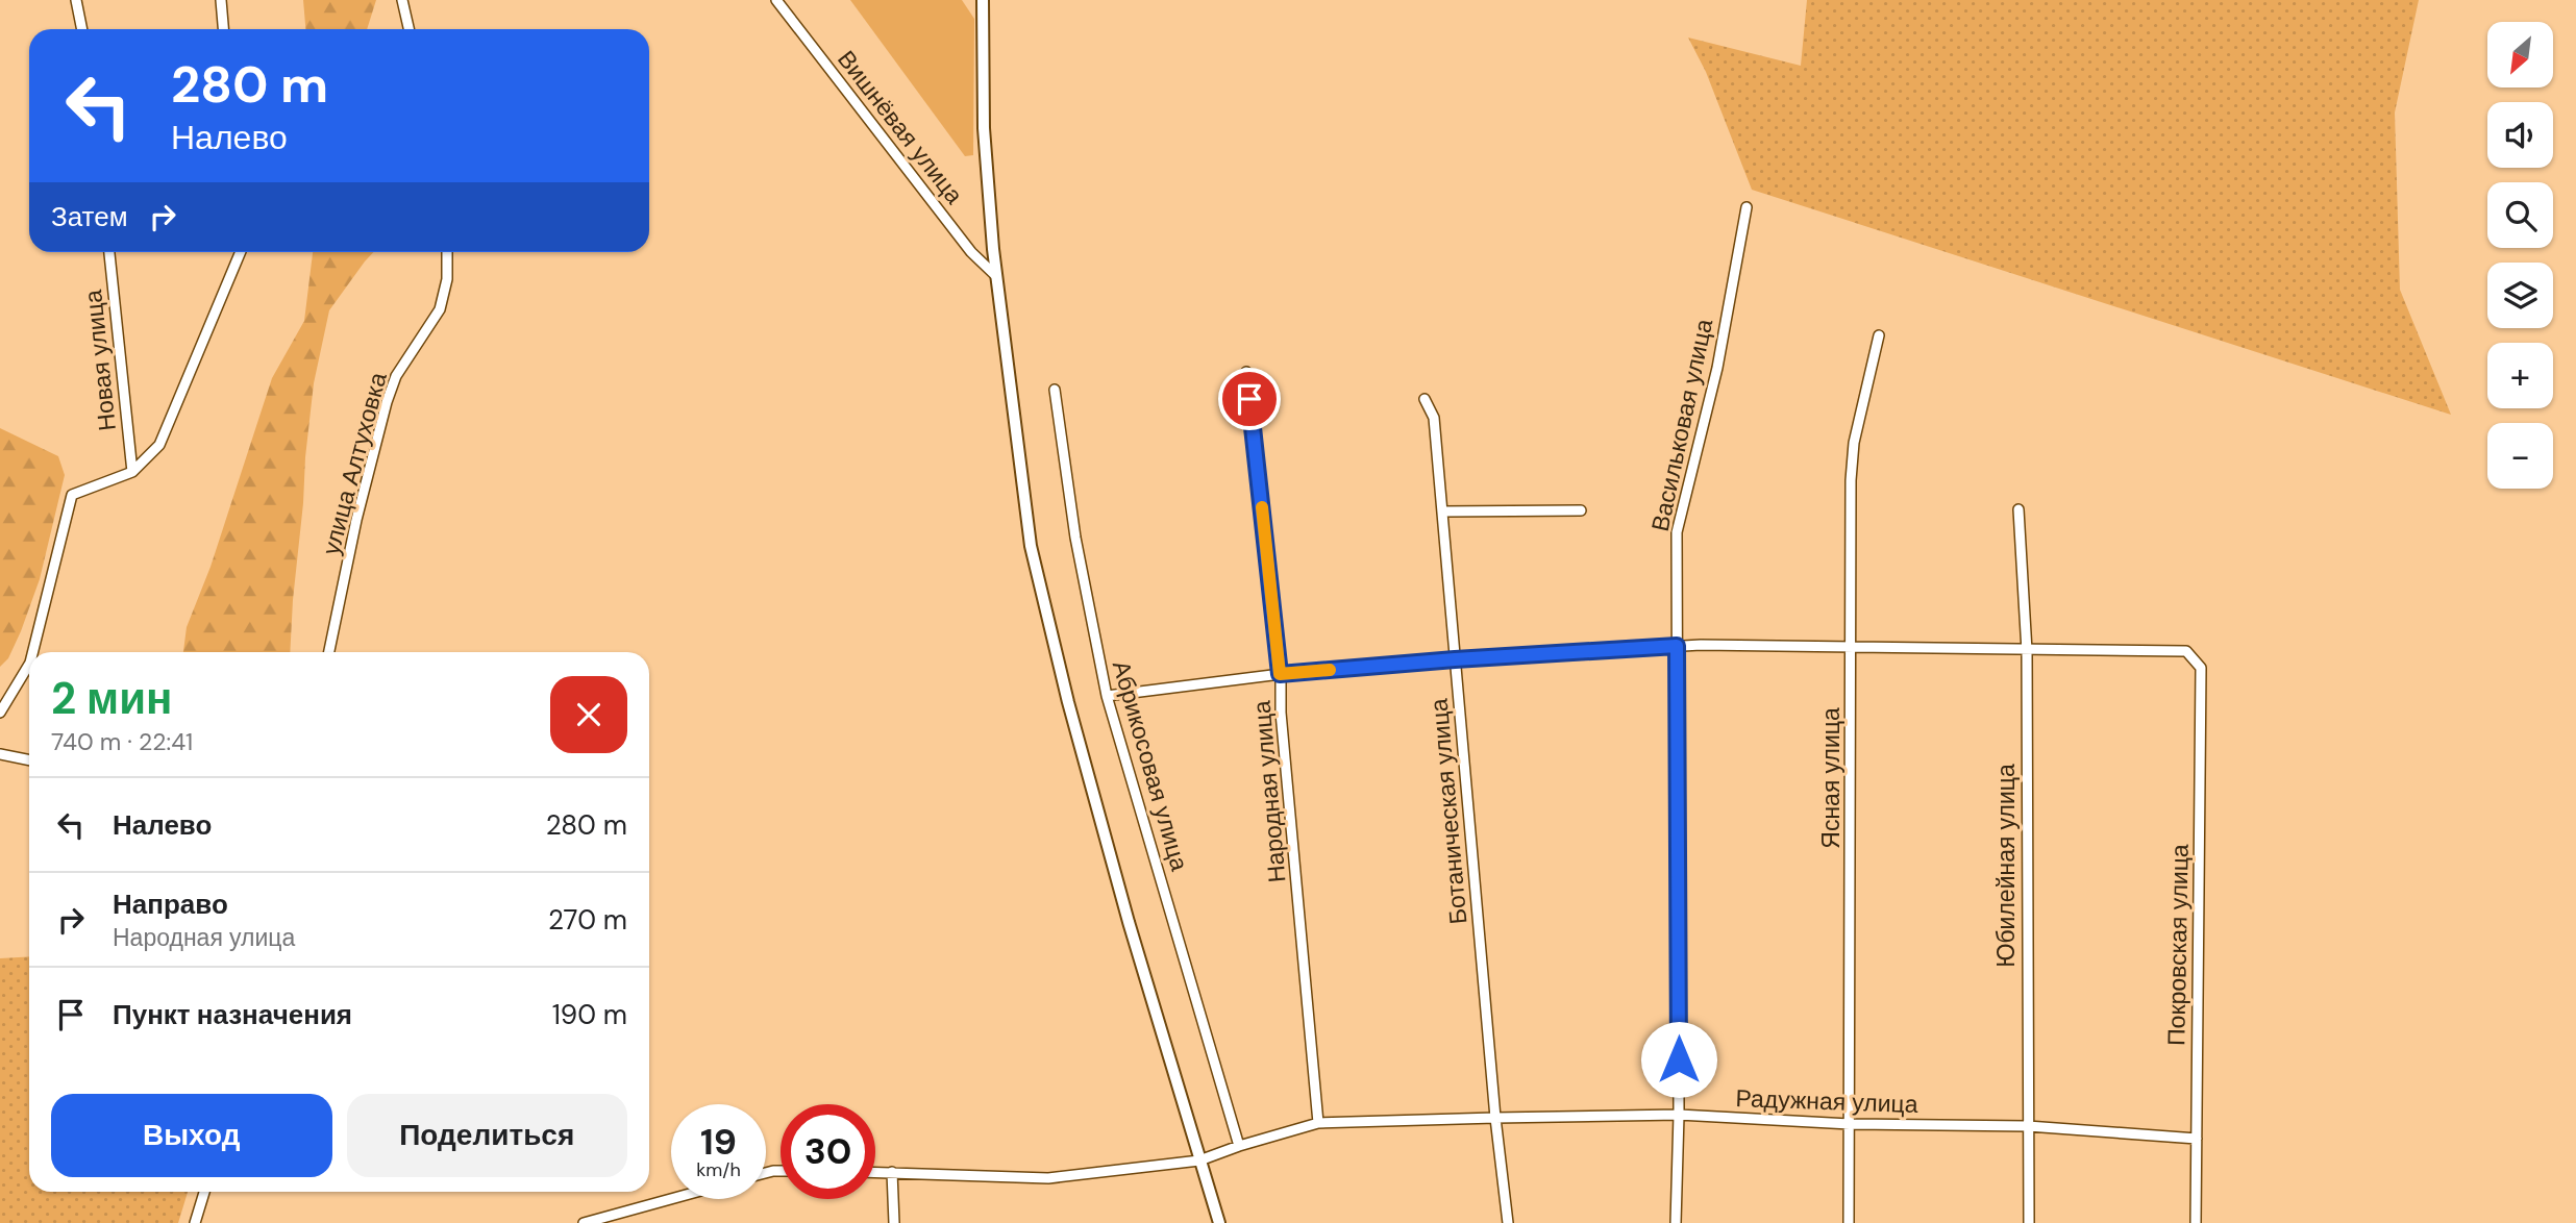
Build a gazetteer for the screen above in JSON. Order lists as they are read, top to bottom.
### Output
{
  "streets": {
    "street": [
      "Вишнёвая улица",
      "Новая улица",
      "Васильковая улица",
      "улица Алтуховка",
      "Абрикосовая улица",
      "Ясная улица",
      "Народная улица",
      "Ботаническая улица",
      "Юбилейная улица",
      "Покровская улица",
      "Радужная улица"
    ]
  },
  "crossings": [
    ["Васильковая улица", "Радужная улица"],
    ["Абрикосовая улица", "Радужная улица"],
    ["Ясная улица", "Радужная улица"],
    ["Народная улица", "Радужная улица"],
    ["Ботаническая улица", "Радужная улица"],
    ["Юбилейная улица", "Покровская улица"],
    ["Юбилейная улица", "Радужная улица"],
    ["Покровская улица", "Радужная улица"]
  ],
  "north": "bottom left",
  "page": {
    "map_buttons": ["+", "−"],
    "turn": ["280 m", "Налево"],
    "then": "Затем",
    "heading": ["2 мин", "740 m · 22:41"],
    "list": [
      {
        "name": "Налево",
        "value": "280 m"
      },
      {
        "name": "Направо",
        "note": "Народная улица",
        "value": "270 m"
      },
      {
        "name": "Пункт назначения",
        "value": "190 m"
      }
    ],
    "buttons": ["Выход", "Поделиться"],
    "speed": "19 km/h",
    "limit": "30"
  }
}
